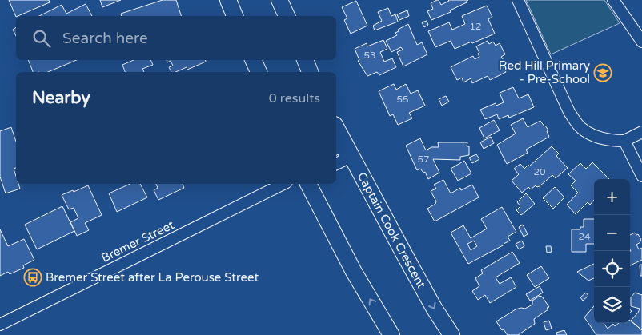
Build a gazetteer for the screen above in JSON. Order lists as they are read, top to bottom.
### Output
{
  "streets": {
    "main road": ["Captain Cook Crescent"],
    "street": ["Bremer Street"]
  },
  "places": {
    "school or university": ["Red Hill Primary - Pre-School"],
    "bus stop": ["Bremer Street after La Perouse Street"]
  },
  "house_numbers": [
    "12",
    "53",
    "55",
    "57",
    "20",
    "24"
  ],
  "page": {
    "search": "Search here",
    "heading": ["Nearby", "0 results"],
    "map_buttons": ["+", "−"]
  }
}
